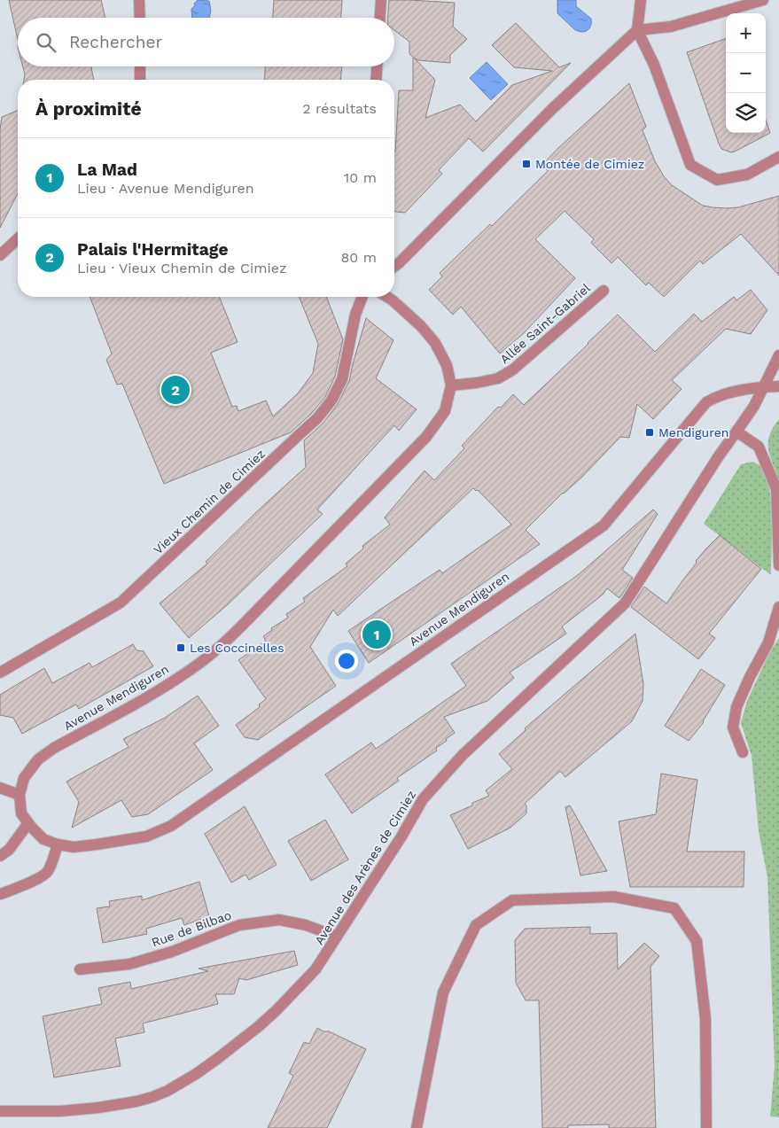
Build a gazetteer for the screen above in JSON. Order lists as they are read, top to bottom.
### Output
{
  "streets": {
    "street": [
      "Allée Saint-Gabriel",
      "Vieux Chemin de Cimiez",
      "Avenue Mendiguren",
      "Avenue des Arènes de Cimiez",
      "Rue de Bilbao"
    ]
  },
  "crossings": [
    ["Allée Saint-Gabriel", "Avenue Mendiguren"],
    ["Avenue Mendiguren", "Avenue des Arènes de Cimiez"],
    ["Avenue des Arènes de Cimiez", "Rue de Bilbao"]
  ],
  "places": {
    "transit": ["Montée de Cimiez", "Mendiguren", "Les Coccinelles"]
  },
  "page": {
    "map_buttons": ["+", "−"],
    "search": "Rechercher",
    "heading": ["À proximité", "2 résultats"],
    "list": [
      {
        "mark": "1",
        "name": "La Mad",
        "note": "Lieu · Avenue Mendiguren",
        "value": "10 m"
      },
      {
        "mark": "2",
        "name": "Palais l'Hermitage",
        "note": "Lieu · Vieux Chemin de Cimiez",
        "value": "80 m"
      }
    ],
    "pins": ["2", "1"]
  }
}
